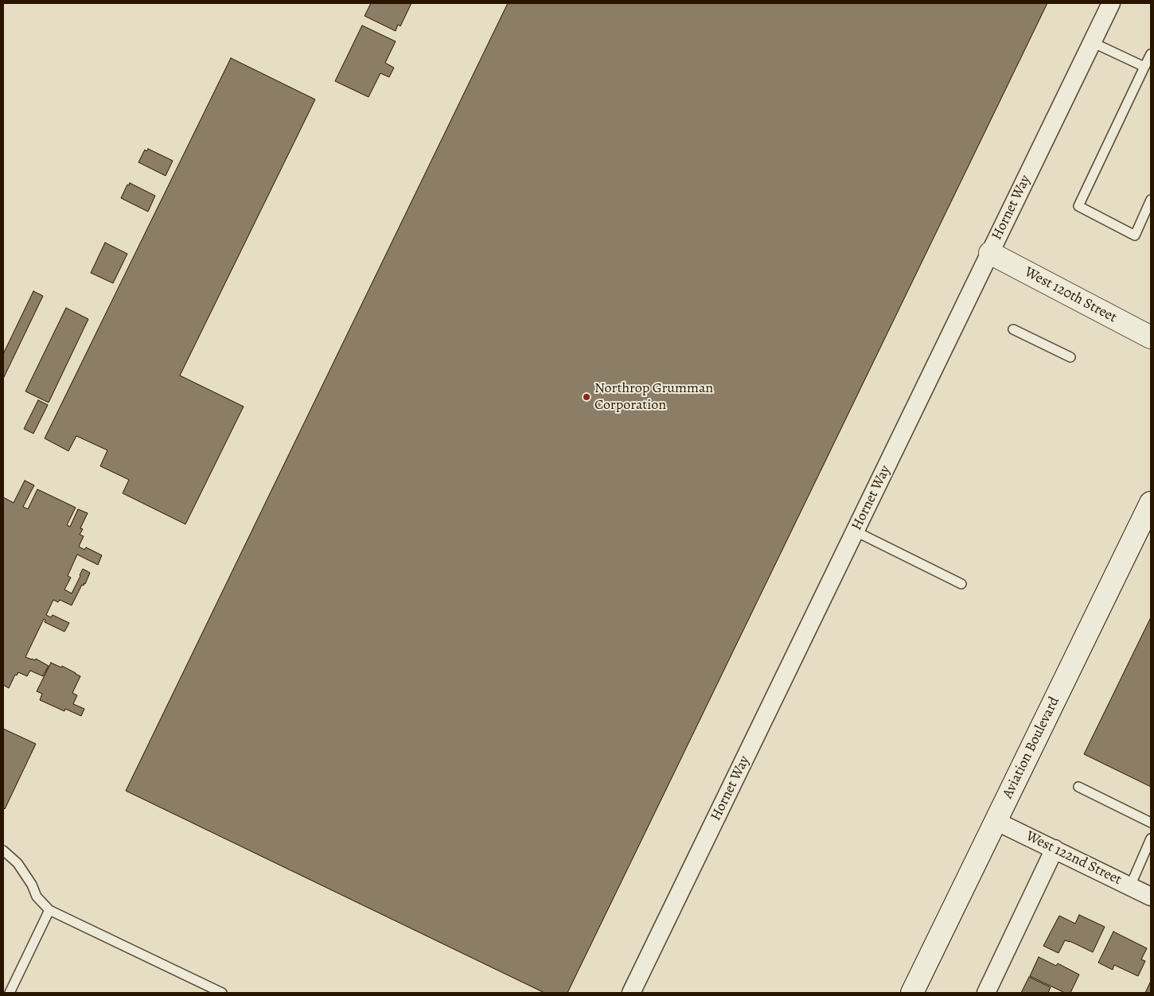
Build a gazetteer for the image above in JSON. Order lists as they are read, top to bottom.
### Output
{
  "streets": {
    "main road": ["West 120th Street", "Aviation Boulevard"],
    "street": ["Hornet Way", "West 122nd Street"]
  },
  "crossings": [
    ["Hornet Way", "West 120th Street"],
    ["Aviation Boulevard", "West 122nd Street"]
  ],
  "places": ["Northrop Grumman Corporation"]
}
